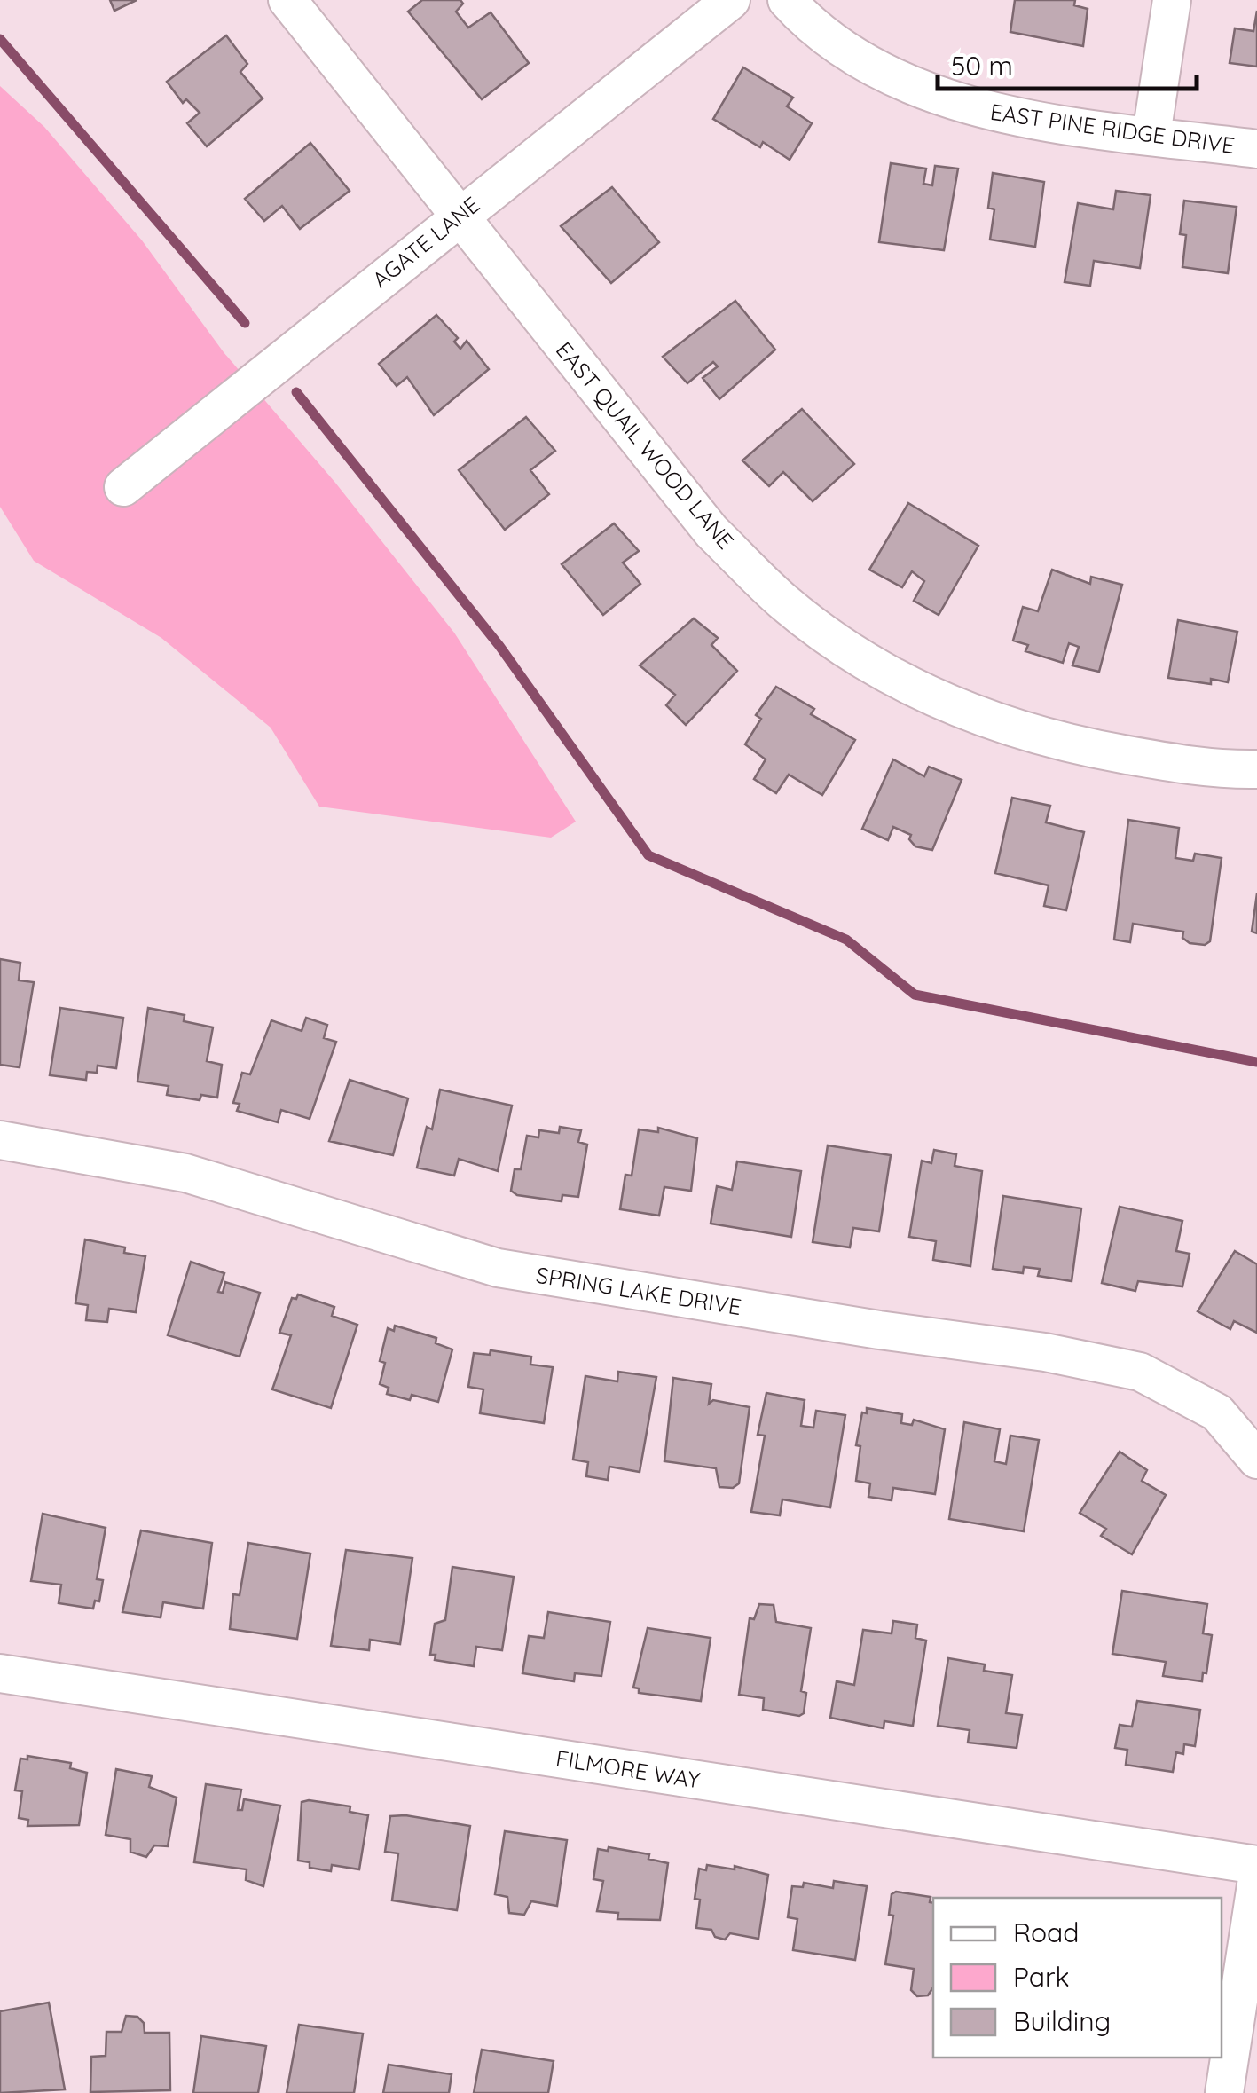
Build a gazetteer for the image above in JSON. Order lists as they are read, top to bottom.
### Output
{
  "streets": {
    "street": [
      "EAST PINE RIDGE DRIVE",
      "AGATE LANE",
      "EAST QUAIL WOOD LANE",
      "SPRING LAKE DRIVE",
      "FILMORE WAY"
    ]
  },
  "crossings": [
    ["AGATE LANE", "EAST QUAIL WOOD LANE"]
  ],
  "legend": ["Road", "Park", "Building"],
  "scale_bar": "50 m"
}
